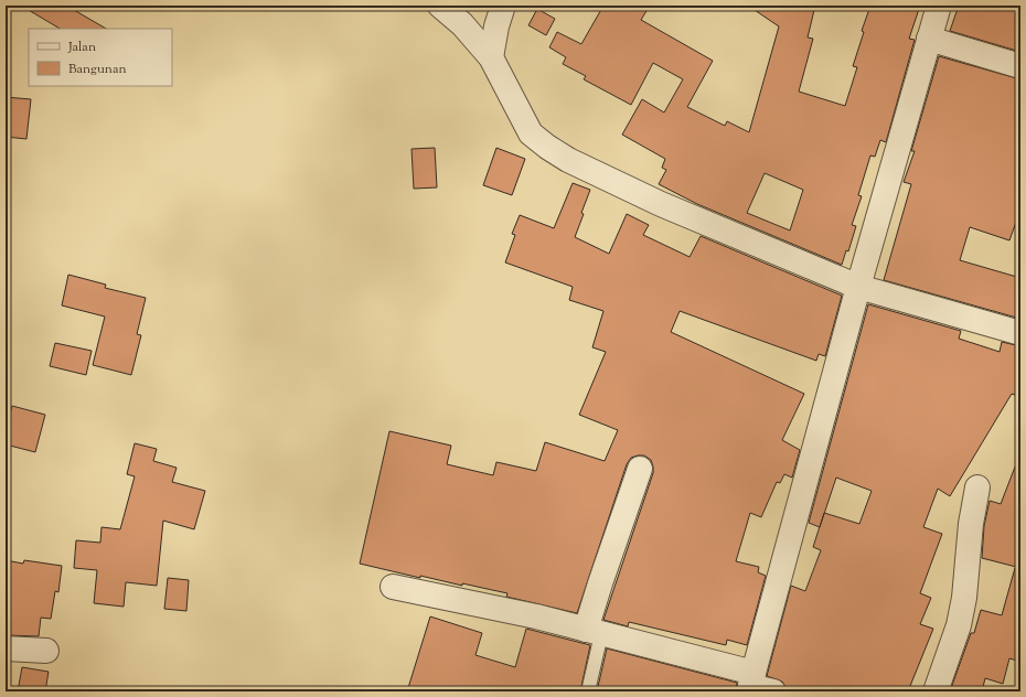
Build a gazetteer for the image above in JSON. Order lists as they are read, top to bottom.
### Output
{
  "legend": ["Jalan", "Bangunan"]
}
